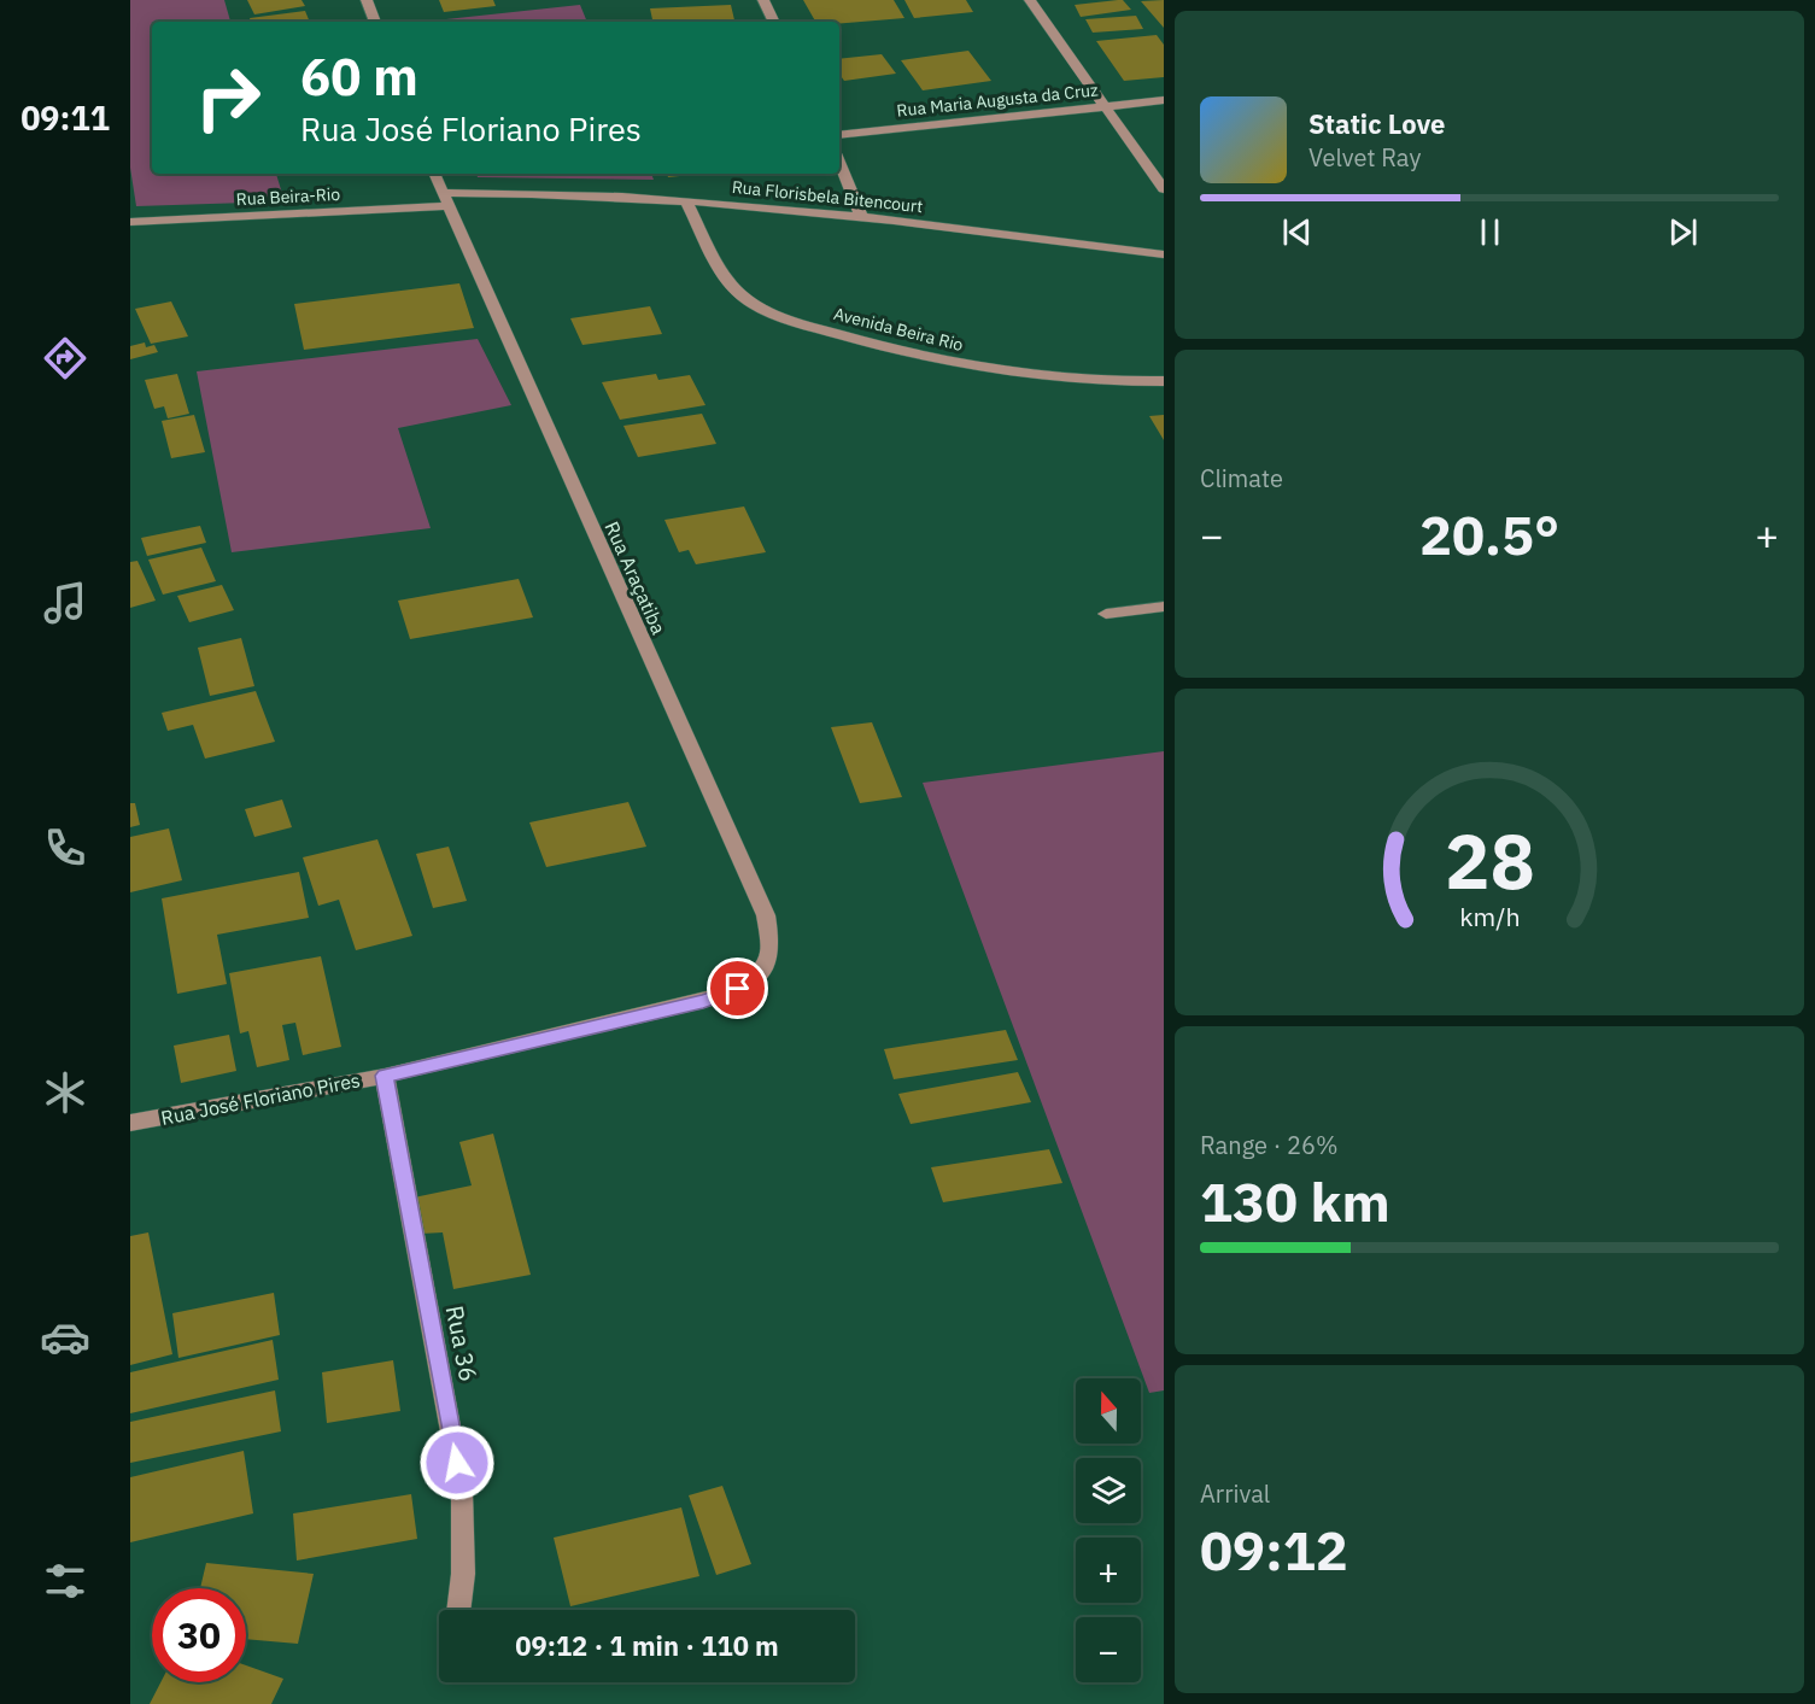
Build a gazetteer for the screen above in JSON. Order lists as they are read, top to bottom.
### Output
{
  "streets": {
    "street": [
      "Rua Maria Augusta da Cruz",
      "Rua Beira-Rio",
      "Rua Florisbela Bitencourt",
      "Avenida Beira Rio",
      "Rua Araçatiba",
      "Rua José Floriano Pires",
      "Rua 36"
    ]
  },
  "crossings": [
    ["Rua Beira-Rio", "Rua Florisbela Bitencourt"],
    ["Rua Beira-Rio", "Rua Araçatiba"],
    ["Rua Florisbela Bitencourt", "Avenida Beira Rio"],
    ["Rua Florisbela Bitencourt", "Rua Araçatiba"],
    ["Rua Araçatiba", "Rua José Floriano Pires"],
    ["Rua José Floriano Pires", "Rua 36"]
  ],
  "north": "top",
  "page": {
    "tabs": "09:11",
    "turn": ["60 m", "Rua José Floriano Pires"],
    "song": ["Static Love", "Velvet Ray"],
    "tile": [
      "Climate",
      ["Range · 26%", "130 km"],
      ["Arrival", "09:12"]
    ],
    "heat": ["−", "20.5°", "+"],
    "map_buttons": ["+", "−"],
    "limit": "30",
    "trip": "09:12 · 1 min · 110 m",
    "gauge": ["28", "km/h"]
  }
}
